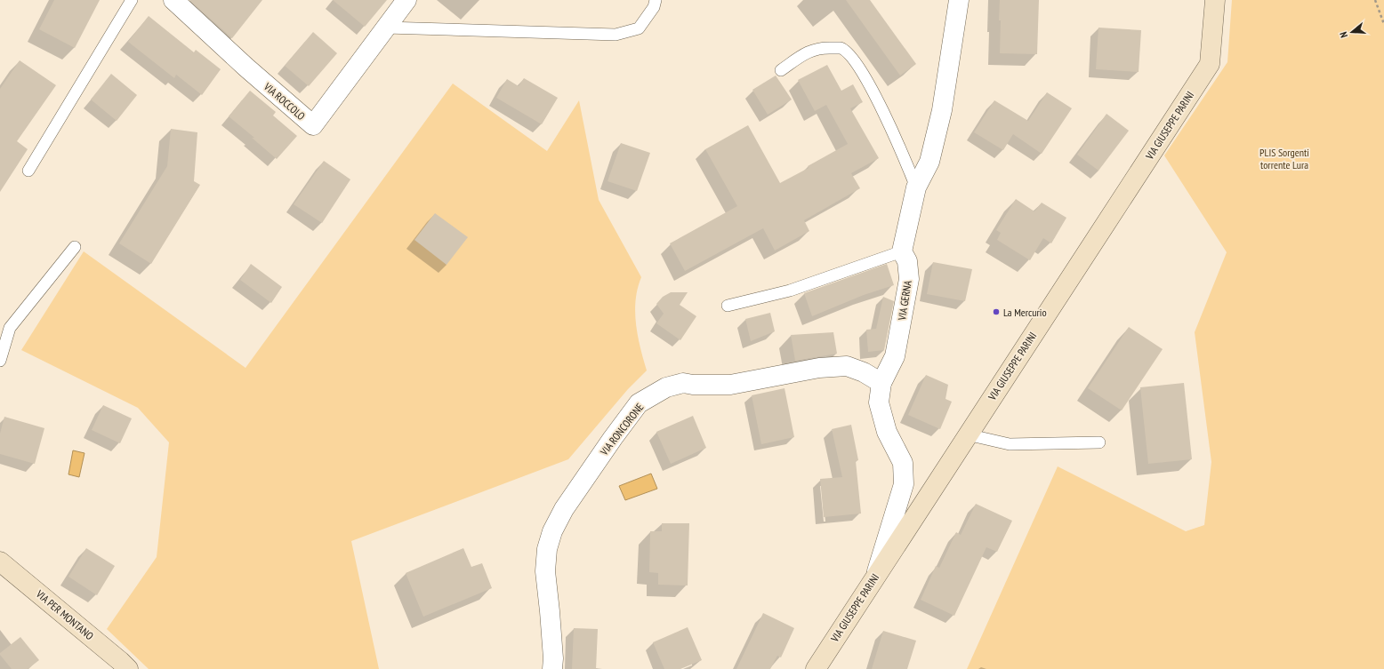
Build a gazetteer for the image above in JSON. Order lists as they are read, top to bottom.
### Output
{
  "streets": {
    "street": [
      "VIA ROCCOLO",
      "VIA GIUSEPPE PARINI",
      "VIA GERNA",
      "VIA RONCORONE",
      "VIA PER MONTANO"
    ]
  },
  "crossings": [
    ["VIA GIUSEPPE PARINI", "VIA GERNA"],
    ["VIA GERNA", "VIA RONCORONE"]
  ],
  "parks": ["PLIS Sorgenti torrente Lura"],
  "places": ["La Mercurio"],
  "north": "left"
}
